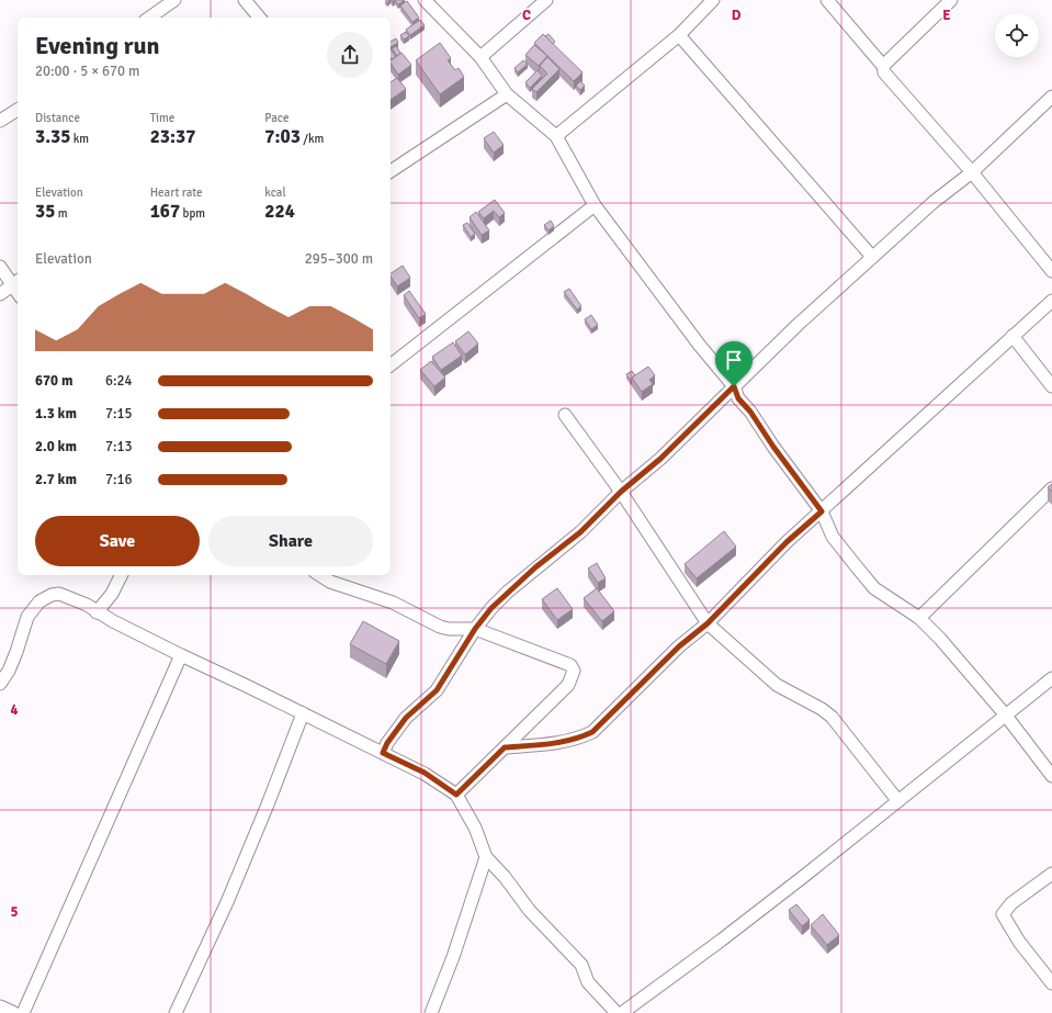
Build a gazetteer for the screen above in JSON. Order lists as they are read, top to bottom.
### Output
{
  "page": {
    "heading": ["Evening run", "20:00 · 5 × 670 m"],
    "stats": [
      ["Distance", "3.35 km"],
      ["Time", "23:37"],
      ["Pace", "7:03 /km"],
      ["Elevation", "35 m"],
      ["Heart rate", "167 bpm"],
      ["kcal", "224"]
    ],
    "chart": ["Elevation", "295–300 m"],
    "list": [
      {
        "name": "670 m",
        "note": "6:24"
      },
      {
        "name": "1.3 km",
        "note": "7:15"
      },
      {
        "name": "2.0 km",
        "note": "7:13"
      },
      {
        "name": "2.7 km",
        "note": "7:16"
      }
    ],
    "buttons": ["Save", "Share"]
  },
  "grid": {
    "columns": ["C", "D", "E"],
    "rows": ["4", "5"]
  }
}
